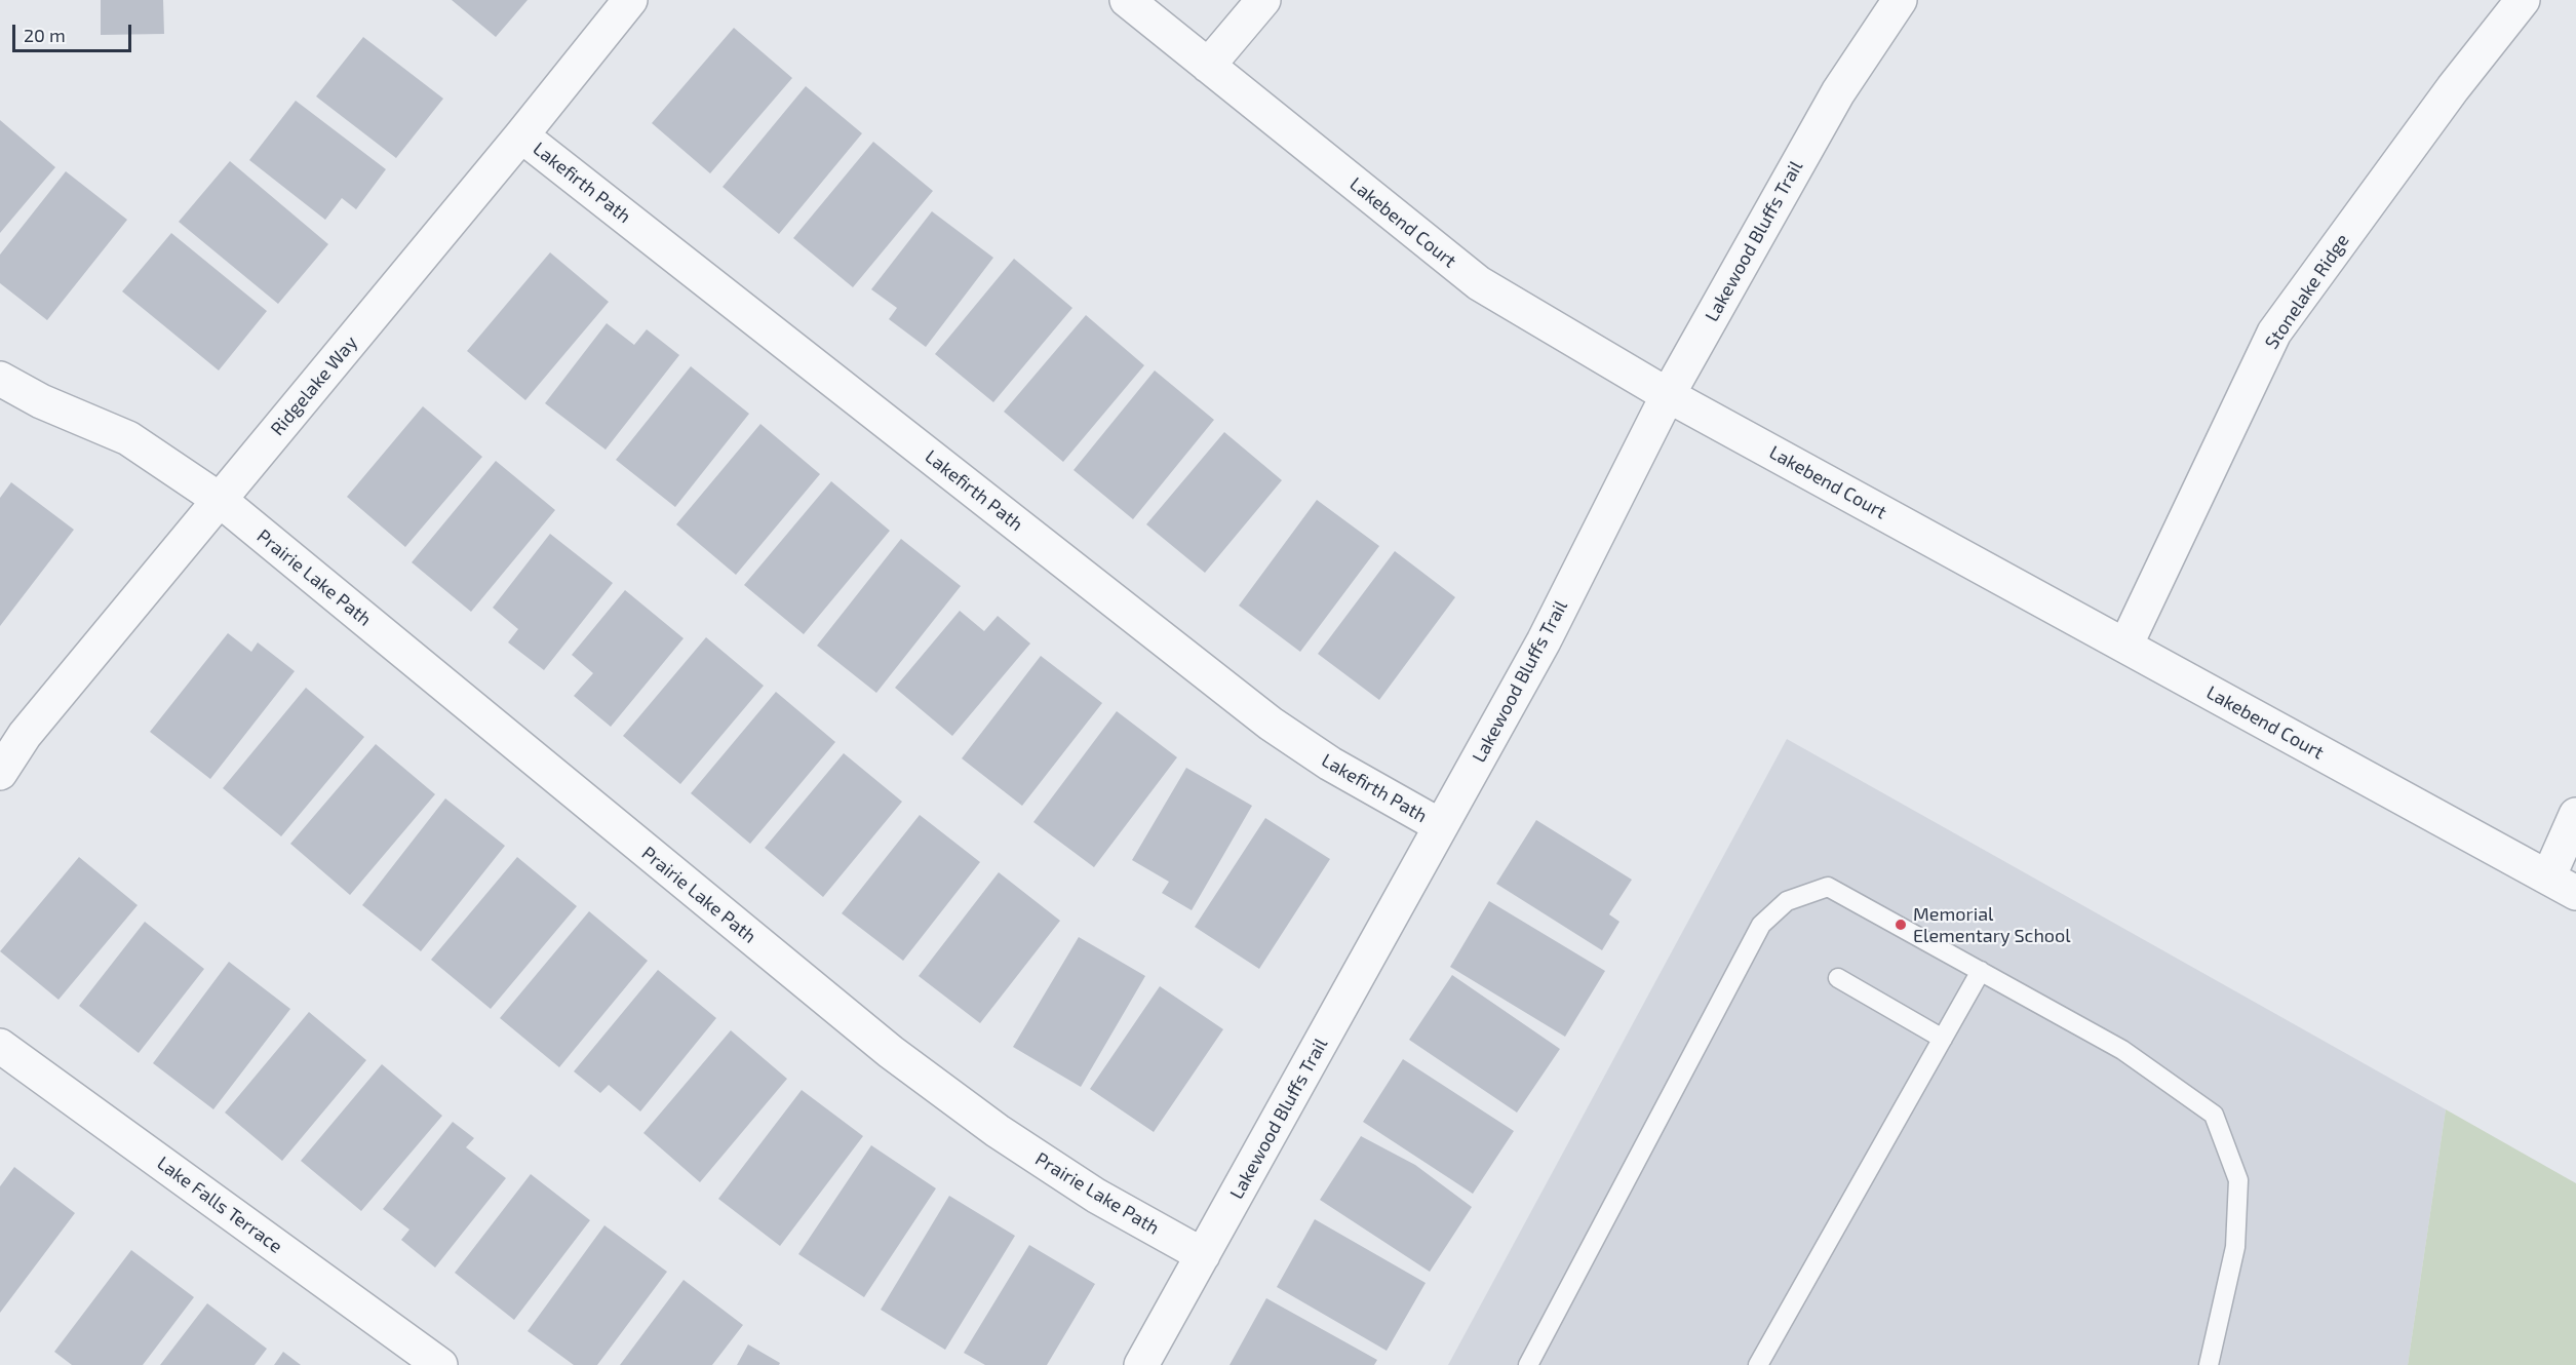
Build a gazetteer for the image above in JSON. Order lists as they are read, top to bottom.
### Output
{
  "streets": {
    "street": [
      "Lakefirth Path",
      "Lakebend Court",
      "Lakewood Bluffs Trail",
      "Stonelake Ridge",
      "Ridgelake Way",
      "Prairie Lake Path",
      "Lake Falls Terrace"
    ]
  },
  "crossings": [
    ["Lakefirth Path", "Lakewood Bluffs Trail"],
    ["Lakefirth Path", "Ridgelake Way"],
    ["Lakebend Court", "Lakewood Bluffs Trail"],
    ["Lakebend Court", "Stonelake Ridge"],
    ["Lakewood Bluffs Trail", "Prairie Lake Path"],
    ["Ridgelake Way", "Prairie Lake Path"]
  ],
  "places": ["Memorial Elementary School"],
  "scale_bar": "20 m"
}
